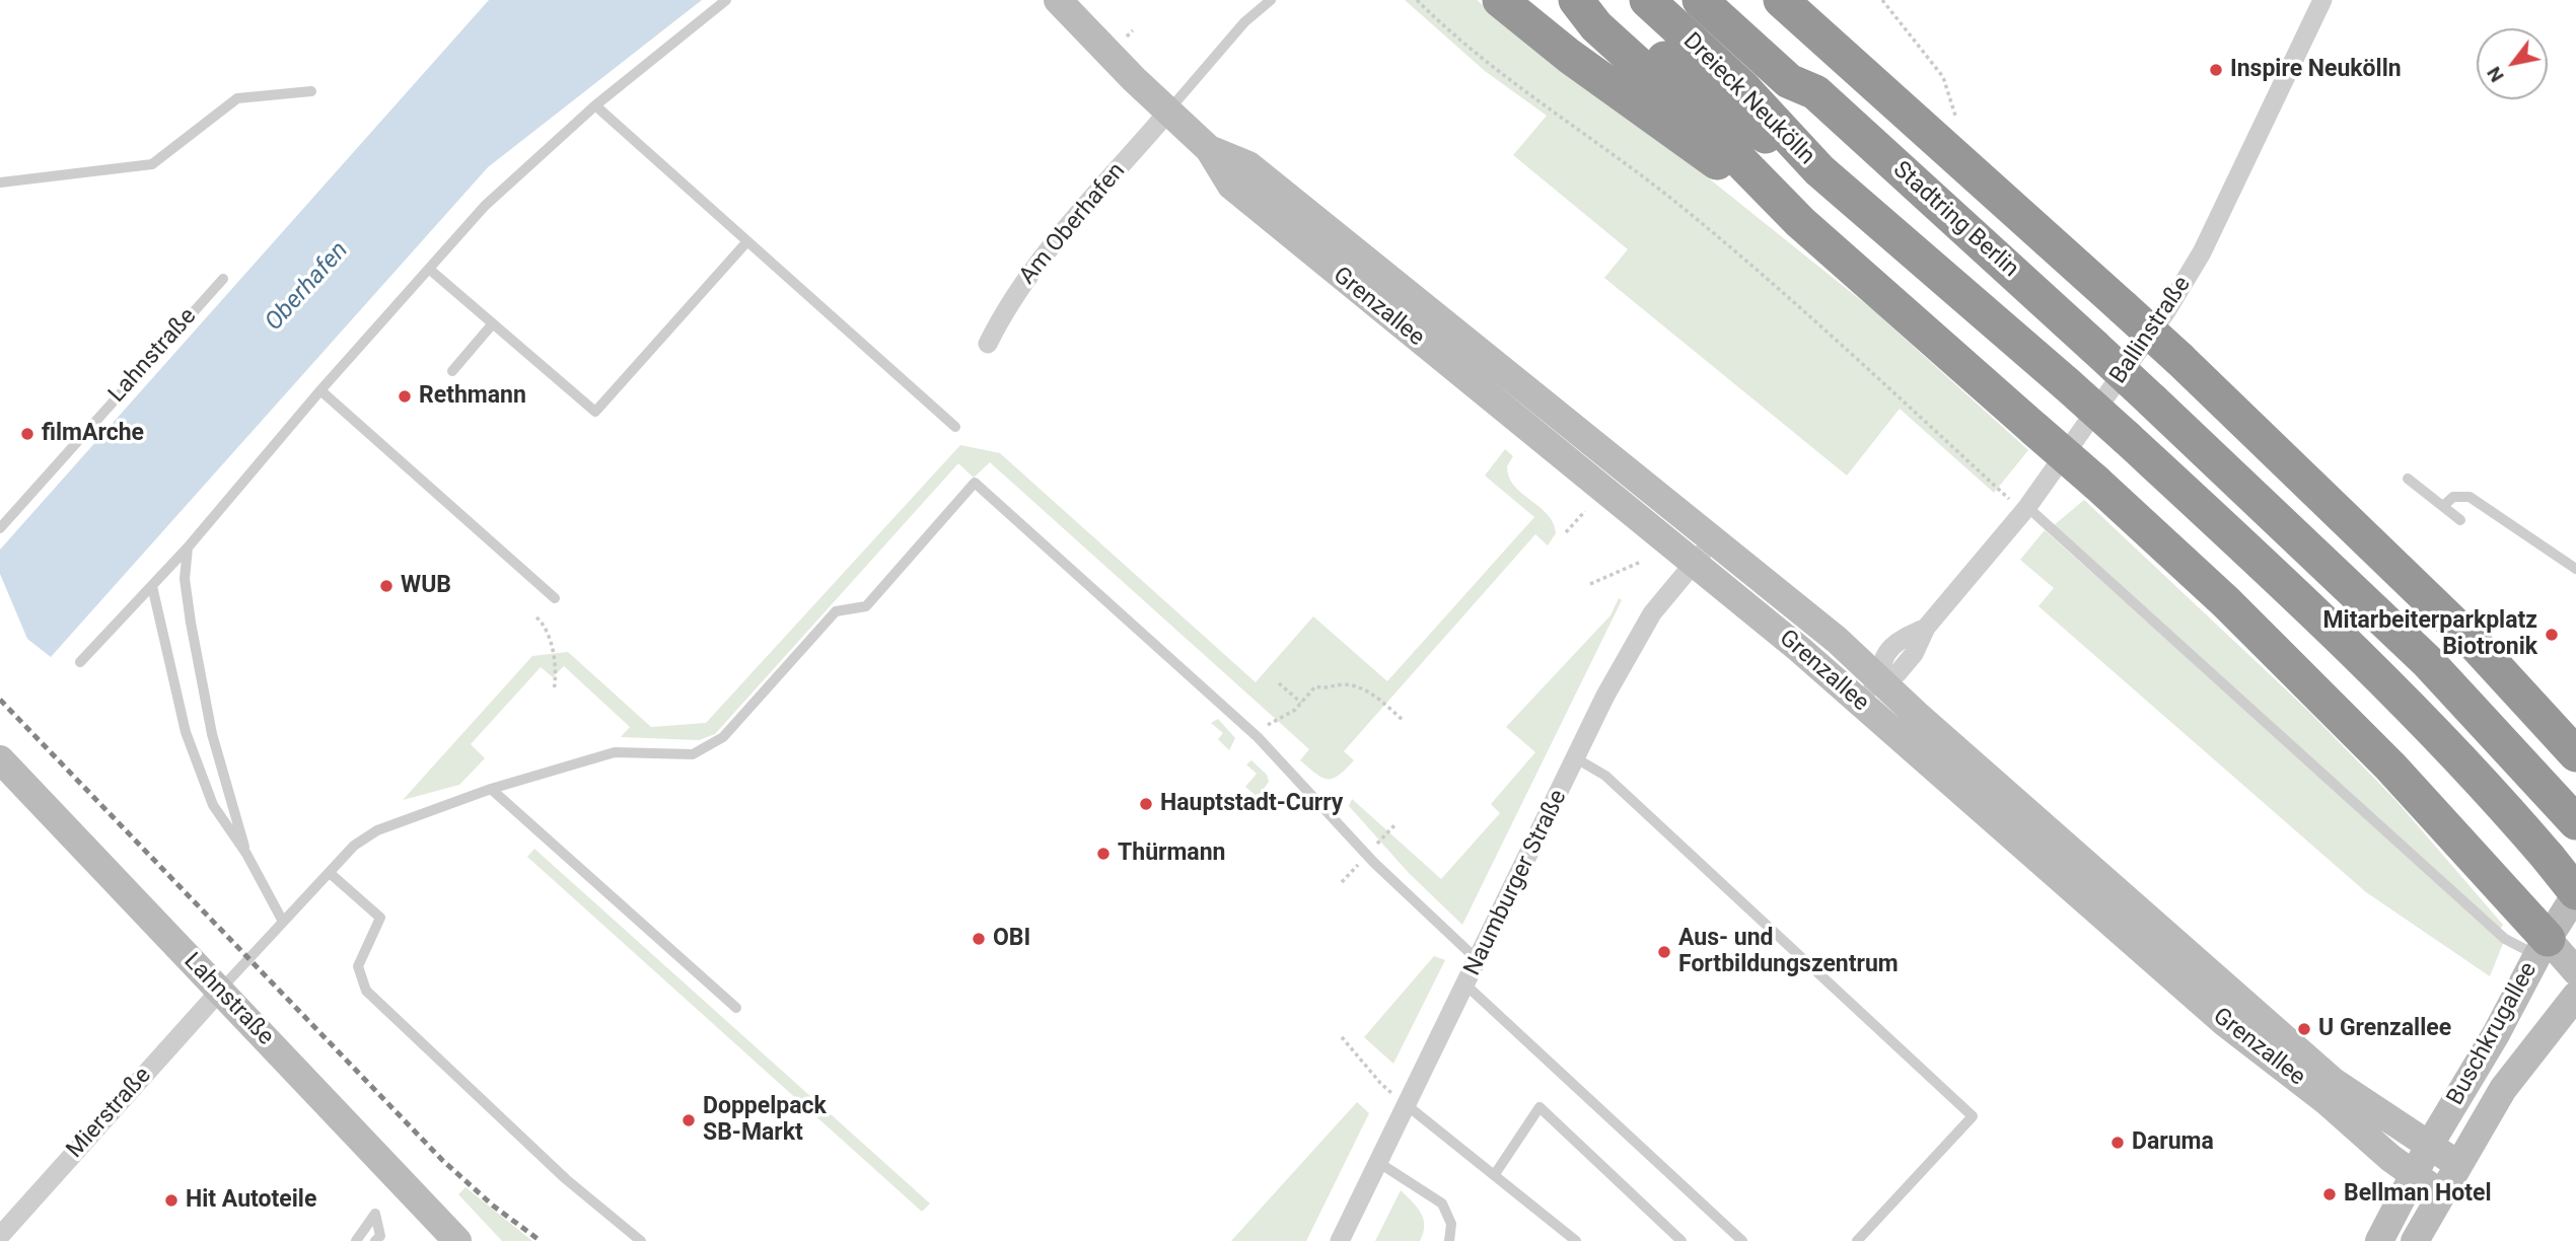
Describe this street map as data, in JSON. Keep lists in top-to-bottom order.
{
  "streets": {
    "highway": ["Dreieck Neukölln", "Stadtring Berlin"],
    "main road": ["Grenzallee", "Lahnstraße", "Buschkrugallee"],
    "street": [
      "Am Oberhafen",
      "Ballinstraße",
      "Naumburger Straße",
      "Mierstraße"
    ]
  },
  "crossings": [
    ["Dreieck Neukölln", "Stadtring Berlin"],
    ["Am Oberhafen", "Grenzallee"],
    ["Grenzallee", "Ballinstraße"],
    ["Grenzallee", "Naumburger Straße"],
    ["Grenzallee", "Buschkrugallee"],
    ["Lahnstraße", "Mierstraße"]
  ],
  "water": ["Oberhafen"],
  "places": [
    "Inspire Neukölln",
    "Rethmann",
    "filmArche",
    "WUB",
    "Mitarbeiterparkplatz Biotronik",
    "Hauptstadt-Curry",
    "Thürmann",
    "OBI",
    "Aus- und Fortbildungszentrum",
    "U Grenzallee",
    "Doppelpack SB-Markt",
    "Daruma",
    "Bellman Hotel",
    "Hit Autoteile"
  ],
  "north": "bottom left"
}
